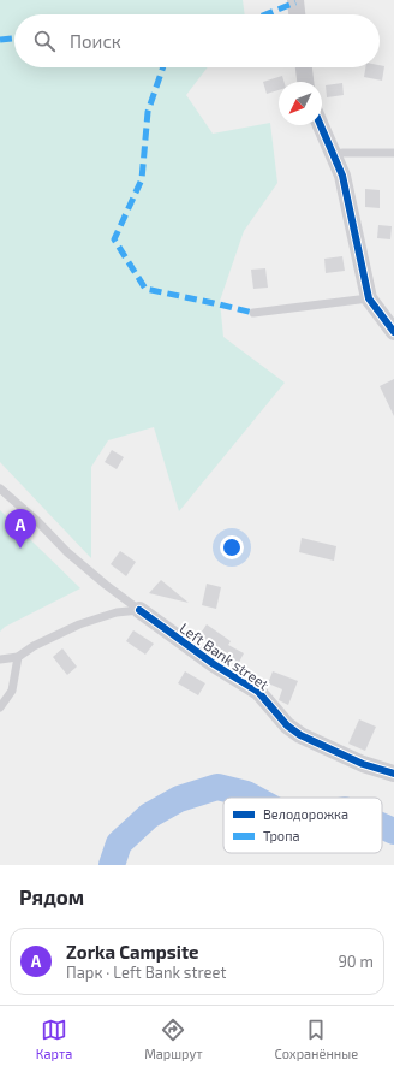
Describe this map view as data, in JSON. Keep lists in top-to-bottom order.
{
  "streets": {
    "street": ["Left Bank street"]
  },
  "legend": ["Велодорожка", "Тропа"],
  "north": "bottom left",
  "page": {
    "search": "Поиск",
    "pins": "A",
    "heading": "Рядом",
    "list": [
      {
        "mark": "A",
        "name": "Zorka Campsite",
        "note": "Парк · Left Bank street",
        "value": "90 m"
      }
    ],
    "nav": ["Карта", "Маршрут", "Сохранённые"]
  }
}
